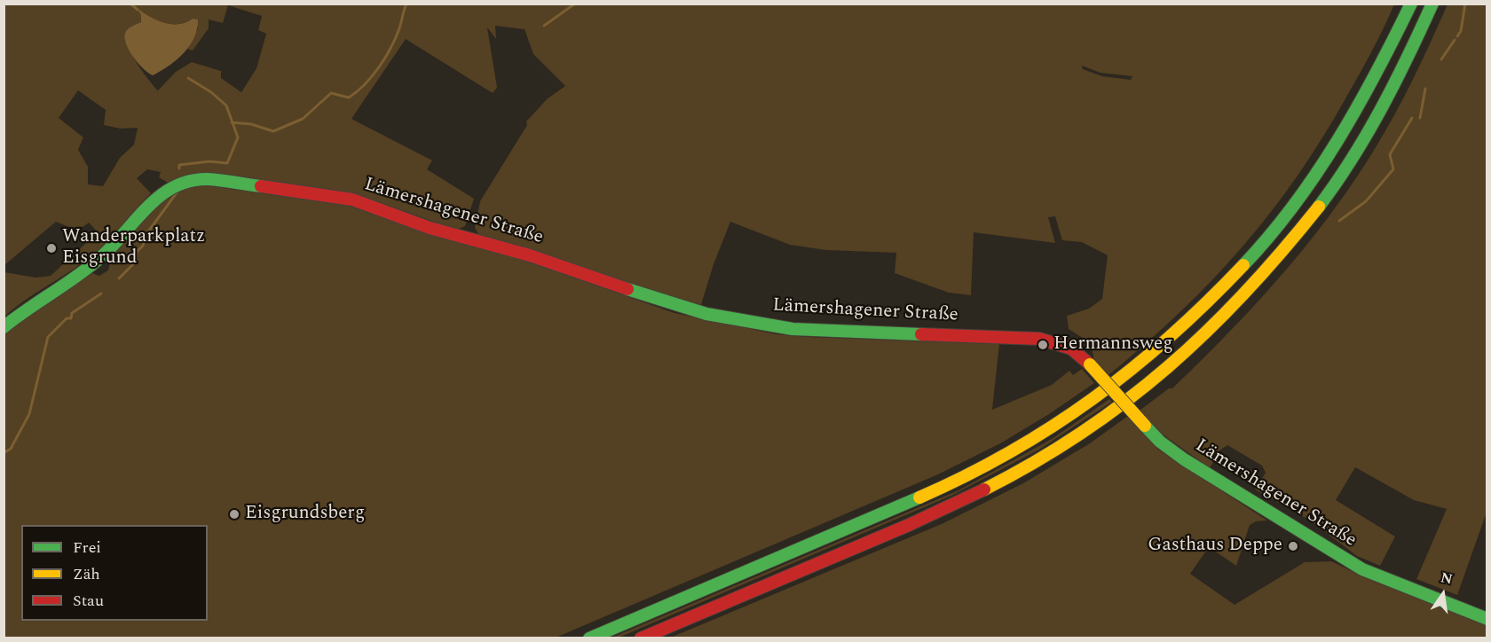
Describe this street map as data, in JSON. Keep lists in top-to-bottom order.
{
  "streets": {
    "main road": ["Lämershagener Straße"]
  },
  "places": [
    "Wanderparkplatz Eisgrund",
    "Hermannsweg",
    "Eisgrundsberg",
    "Gasthaus Deppe"
  ],
  "legend": ["Frei", "Zäh", "Stau"],
  "north": "top"
}
